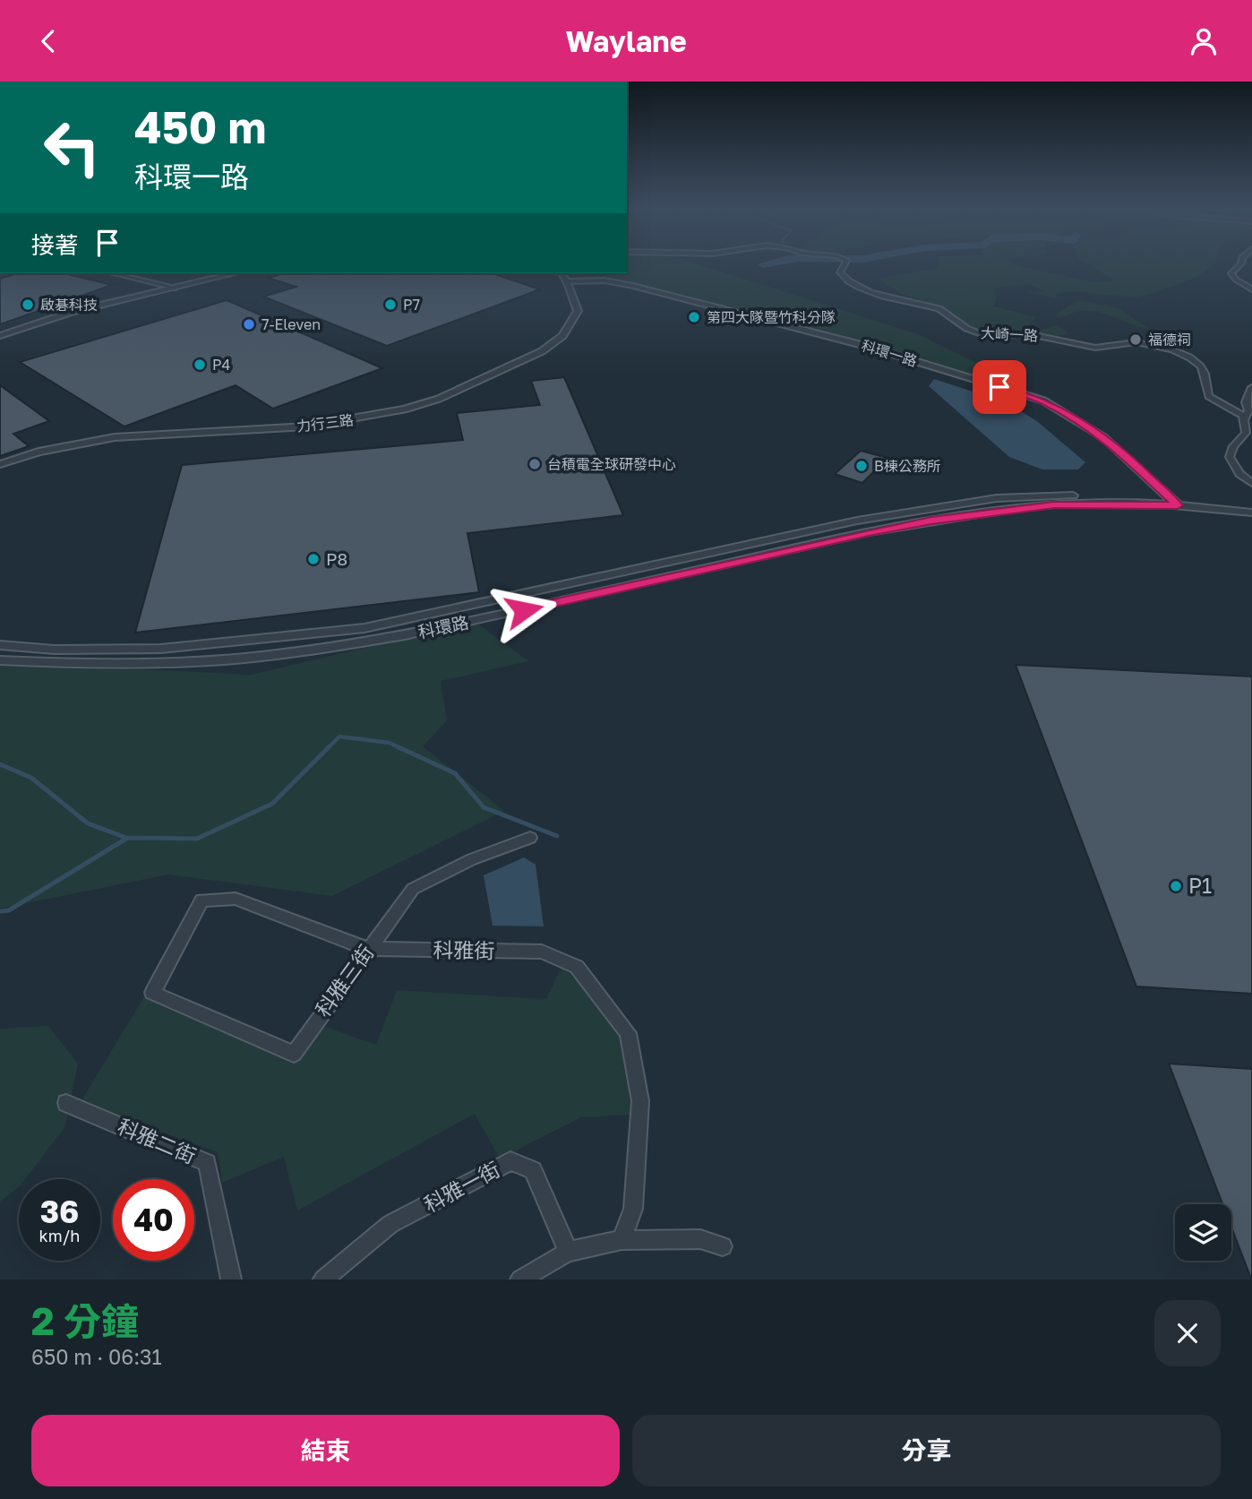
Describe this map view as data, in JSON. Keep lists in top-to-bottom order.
{
  "streets": {
    "street": [
      "大崎一路",
      "科環一路",
      "力行三路",
      "科環路",
      "科雅街",
      "科雅三街",
      "科雅二街",
      "科雅一街"
    ]
  },
  "crossings": [
    ["科環一路", "力行三路"],
    ["科環一路", "科環路"],
    ["科雅街", "科雅三街"]
  ],
  "places": [
    "啟碁科技",
    "P7",
    "第四大隊暨竹科分隊",
    "7-Eleven",
    "福德祠",
    "P4",
    "台積電全球研發中心",
    "B棟公務所",
    "P8",
    "P1"
  ],
  "page": {
    "header": "Waylane",
    "turn": ["450 m", "科環一路"],
    "then": "接著",
    "speed": "36 km/h",
    "limit": "40",
    "heading": ["2 分鐘", "650 m · 06:31"],
    "buttons": ["結束", "分享"]
  }
}
